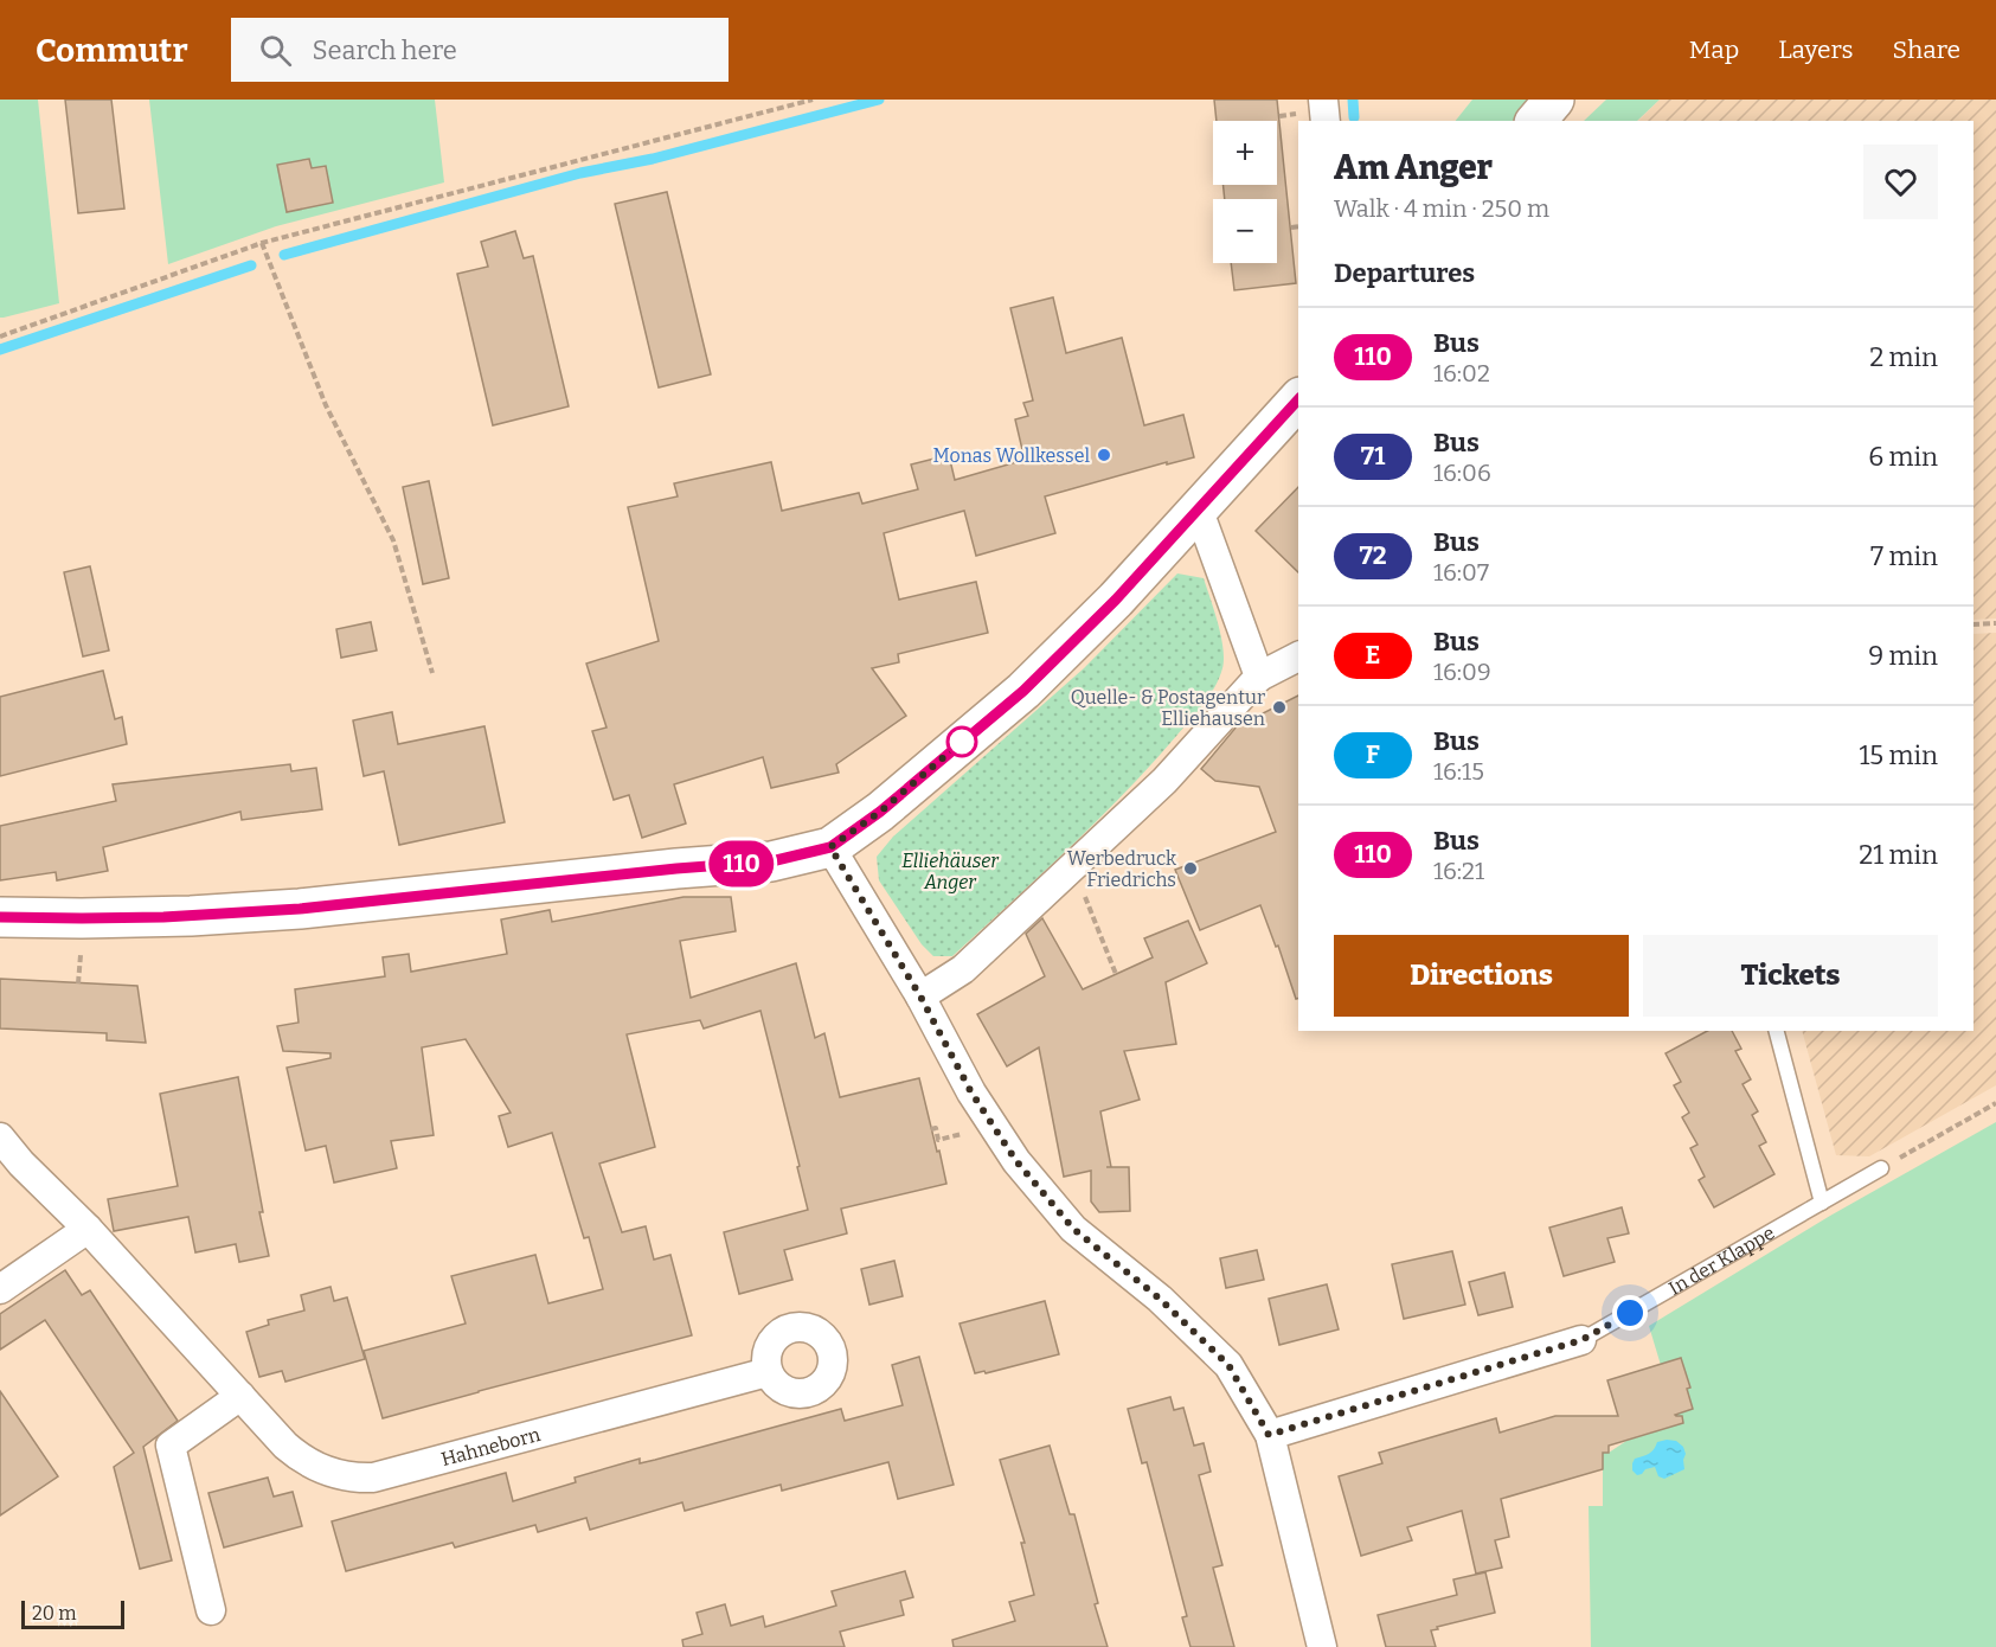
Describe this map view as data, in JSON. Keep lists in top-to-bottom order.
{
  "streets": {
    "street": ["In der Klappe", "Hahneborn"]
  },
  "parks": ["Elliehäuser Anger"],
  "places": ["Monas Wollkessel", "Quelle- & Postagentur Elliehausen", "Werbedruck Friedrichs"],
  "lines": ["bus line 110"],
  "scale_bar": "20 m",
  "page": {
    "header": "Commutr",
    "search": "Search here",
    "nav": ["Map", "Layers", "Share"],
    "on_map": "110",
    "map_buttons": ["+", "−"],
    "heading": [
      ["Am Anger", "Walk · 4 min · 250 m"],
      "Departures"
    ],
    "list": [
      {
        "mark": "110",
        "name": "Bus",
        "note": "16:02",
        "value": "2 min"
      },
      {
        "mark": "71",
        "name": "Bus",
        "note": "16:06",
        "value": "6 min"
      },
      {
        "mark": "72",
        "name": "Bus",
        "note": "16:07",
        "value": "7 min"
      },
      {
        "mark": "E",
        "name": "Bus",
        "note": "16:09",
        "value": "9 min"
      },
      {
        "mark": "F",
        "name": "Bus",
        "note": "16:15",
        "value": "15 min"
      },
      {
        "mark": "110",
        "name": "Bus",
        "note": "16:21",
        "value": "21 min"
      }
    ],
    "buttons": ["Directions", "Tickets"],
    "scale": "20 m"
  }
}
